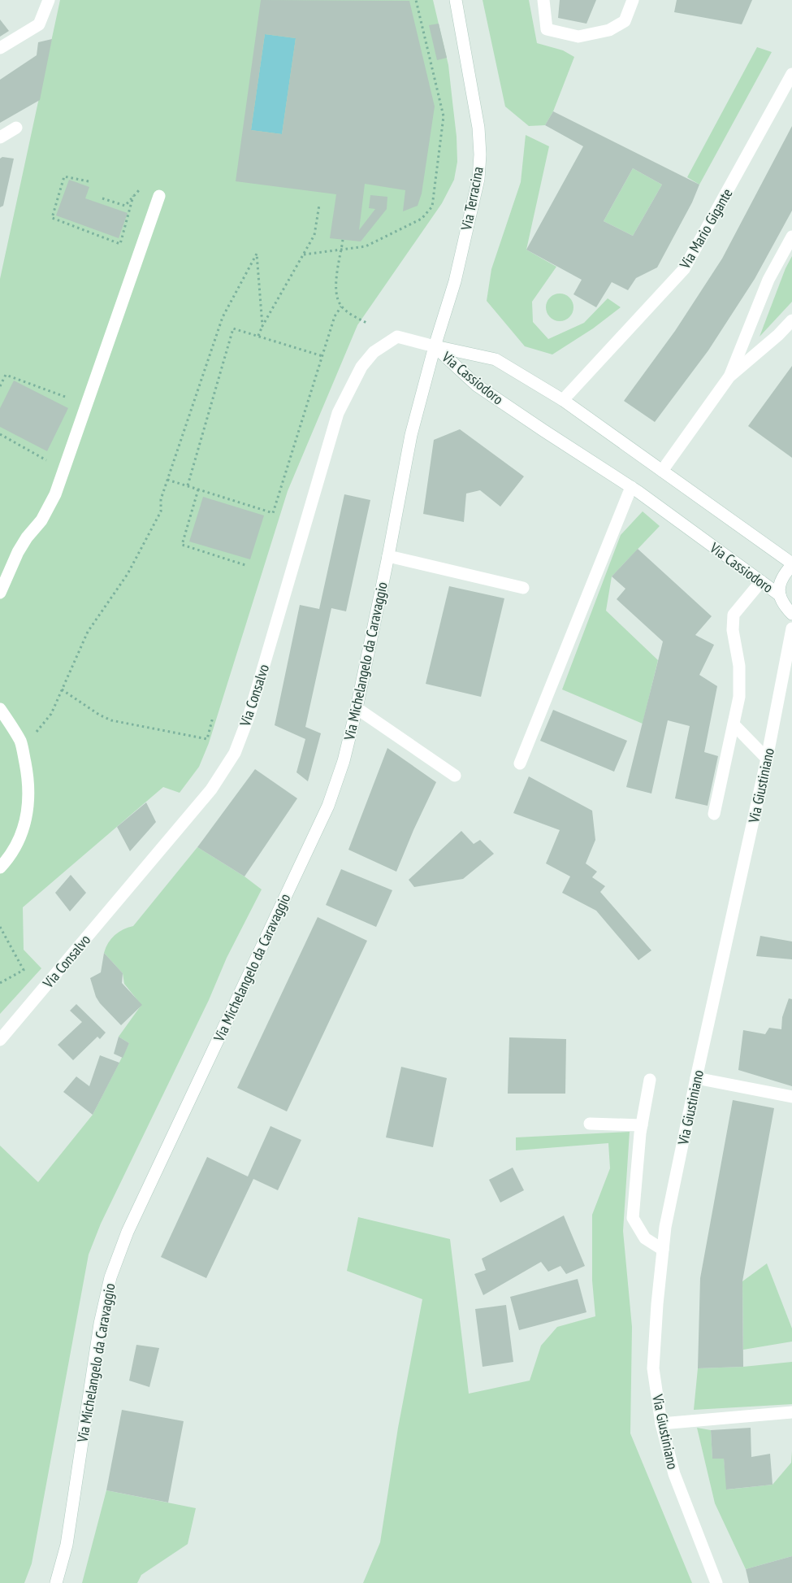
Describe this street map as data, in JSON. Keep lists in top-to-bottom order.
{
  "streets": {
    "street": [
      "Via Terracina",
      "Via Mario Gigante",
      "Via Cassiodoro",
      "Via Michelangelo da Caravaggio",
      "Via Consalvo",
      "Via Giustiniano"
    ]
  },
  "crossings": [
    ["Via Terracina", "Via Cassiodoro"],
    ["Via Terracina", "Via Michelangelo da Caravaggio"],
    ["Via Terracina", "Via Consalvo"],
    ["Via Mario Gigante", "Via Cassiodoro"],
    ["Via Cassiodoro", "Via Michelangelo da Caravaggio"],
    ["Via Cassiodoro", "Via Consalvo"],
    ["Via Michelangelo da Caravaggio", "Via Consalvo"]
  ]
}
